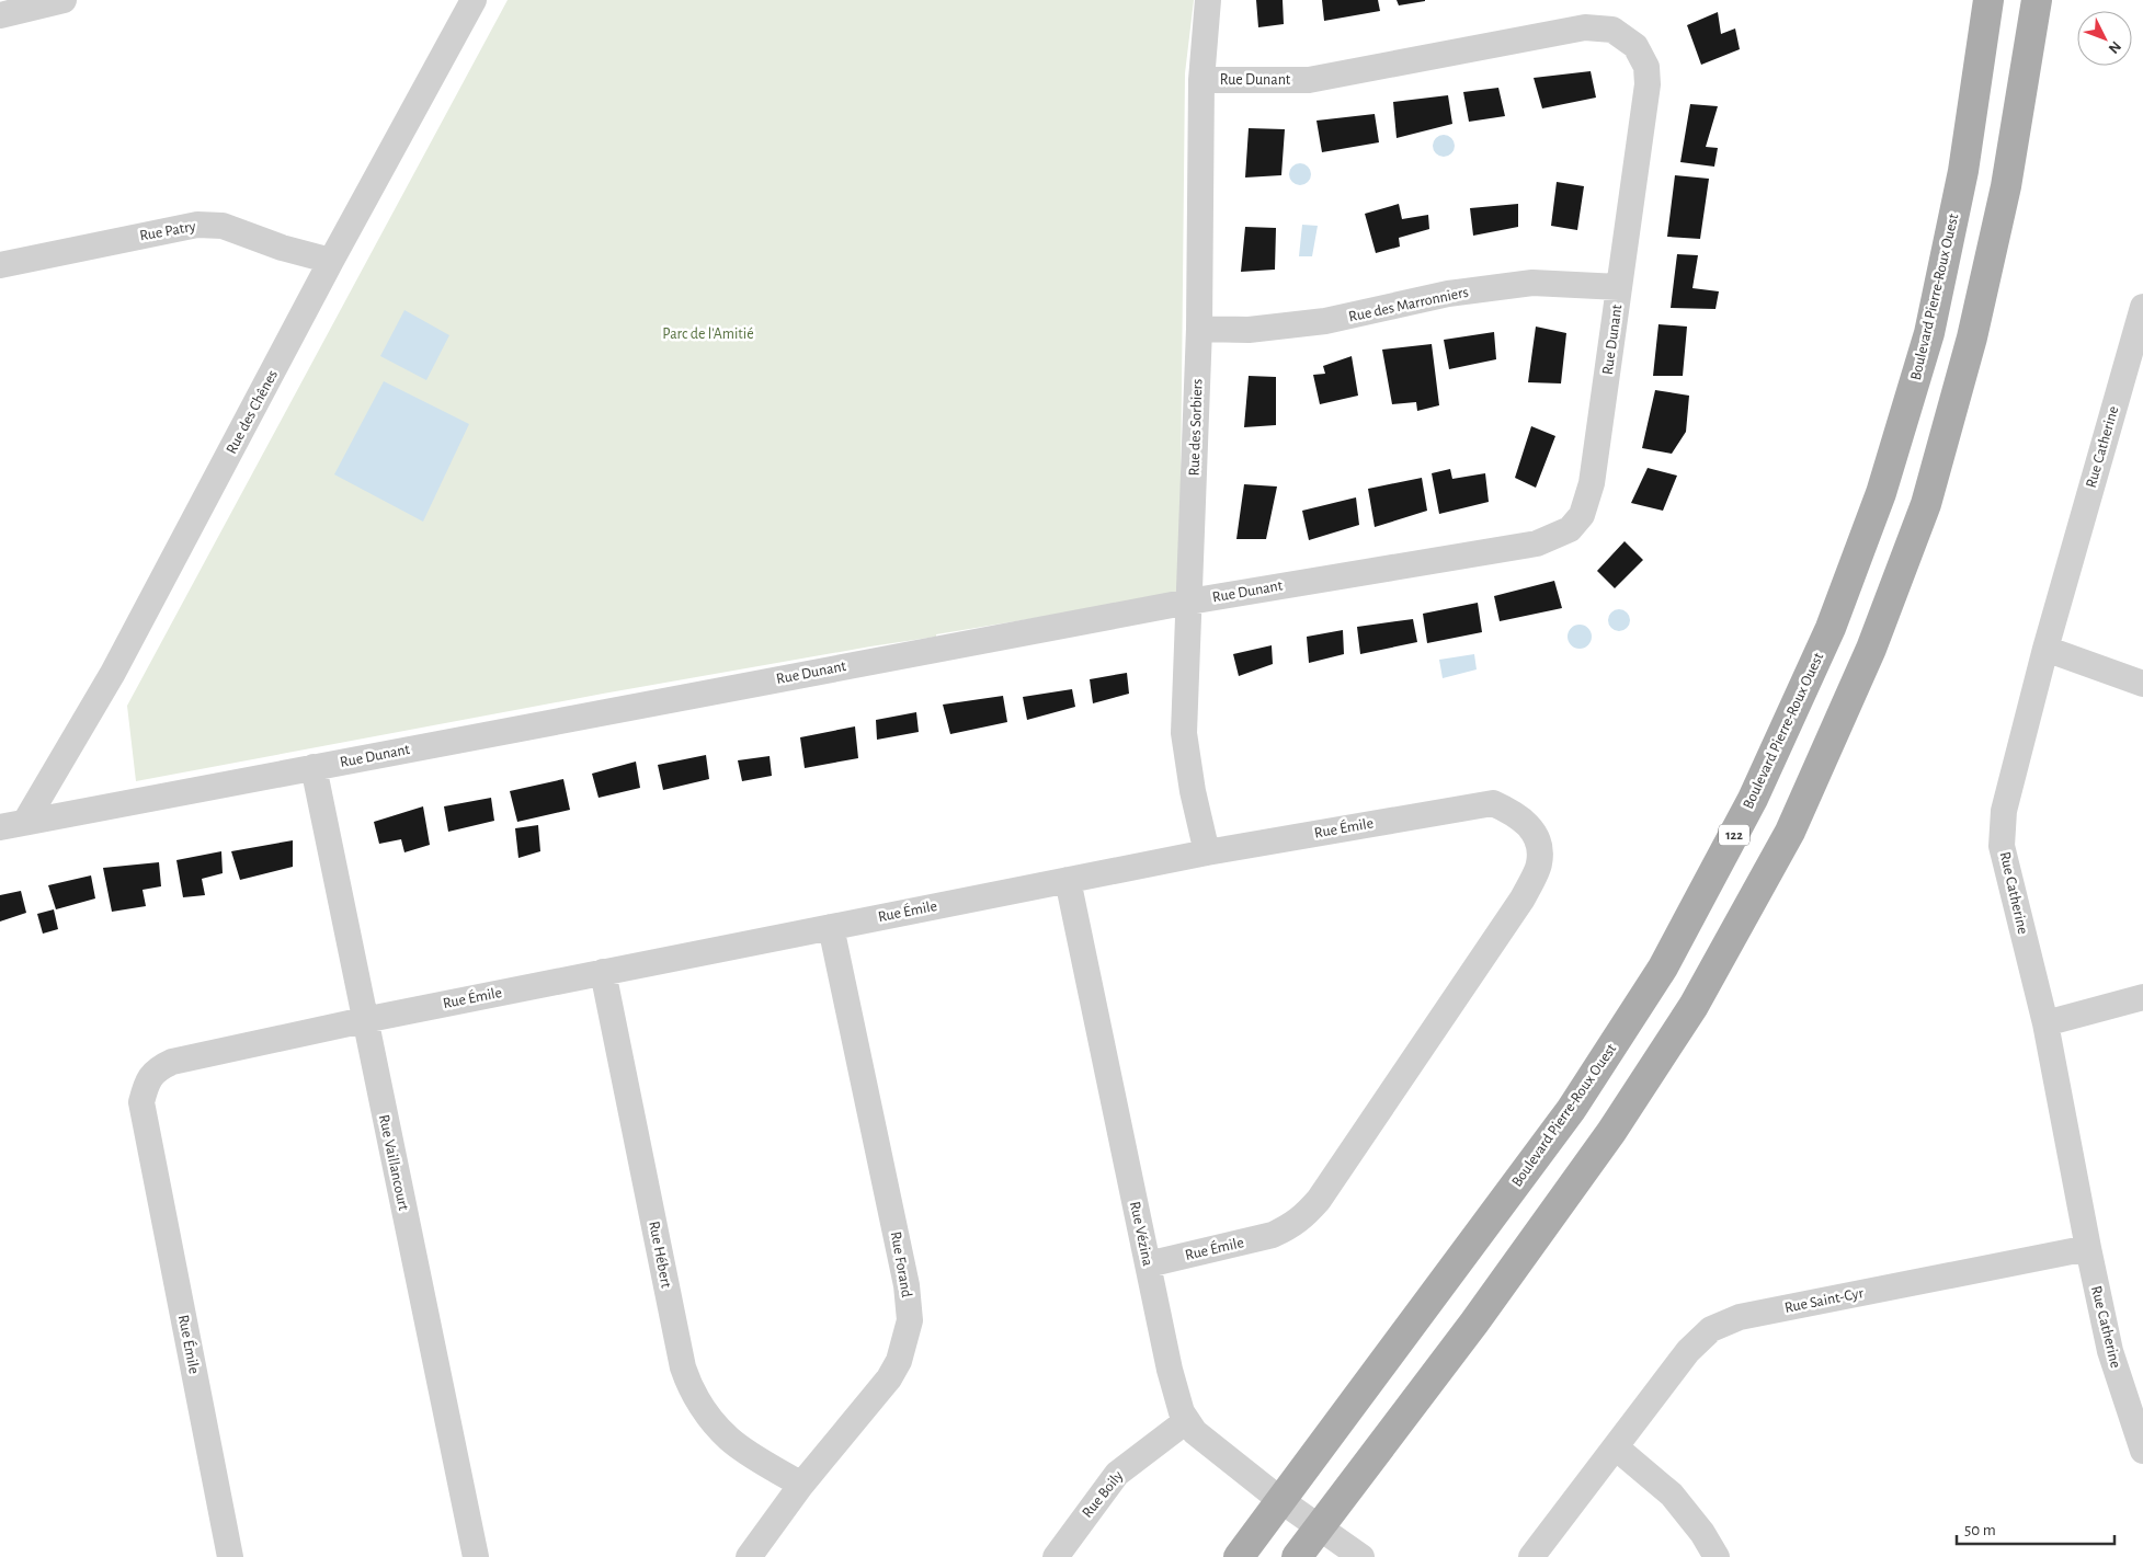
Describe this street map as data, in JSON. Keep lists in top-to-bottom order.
{
  "streets": {
    "main road": ["Boulevard Pierre-Roux Ouest", "122"],
    "street": [
      "Rue Dunant",
      "Rue Patry",
      "Rue des Marronniers",
      "Rue des Chênes",
      "Rue des Sorbiers",
      "Rue Catherine",
      "Rue Émile",
      "Rue Vaillancourt",
      "Rue Vézina",
      "Rue Hébert",
      "Rue Forand",
      "Rue Saint-Cyr",
      "Rue Boily"
    ]
  },
  "crossings": [
    ["Rue Dunant", "Rue des Marronniers"],
    ["Rue Dunant", "Rue des Chênes"],
    ["Rue Dunant", "Rue des Sorbiers"],
    ["Rue Dunant", "Rue Vaillancourt"],
    ["Rue Patry", "Rue des Chênes"],
    ["Boulevard Pierre-Roux Ouest", "Rue Vézina"],
    ["Rue des Marronniers", "Rue des Sorbiers"],
    ["Rue des Sorbiers", "Rue Émile"],
    ["Rue Catherine", "Rue Saint-Cyr"],
    ["Rue Émile", "Rue Vaillancourt"],
    ["Rue Émile", "Rue Vézina"],
    ["Rue Émile", "Rue Hébert"],
    ["Rue Émile", "Rue Forand"],
    ["Rue Vézina", "Rue Boily"],
    ["Rue Hébert", "Rue Forand"]
  ],
  "parks": ["Parc de l'Amitié"],
  "scale_bar": "50 m",
  "north": "bottom right"
}
